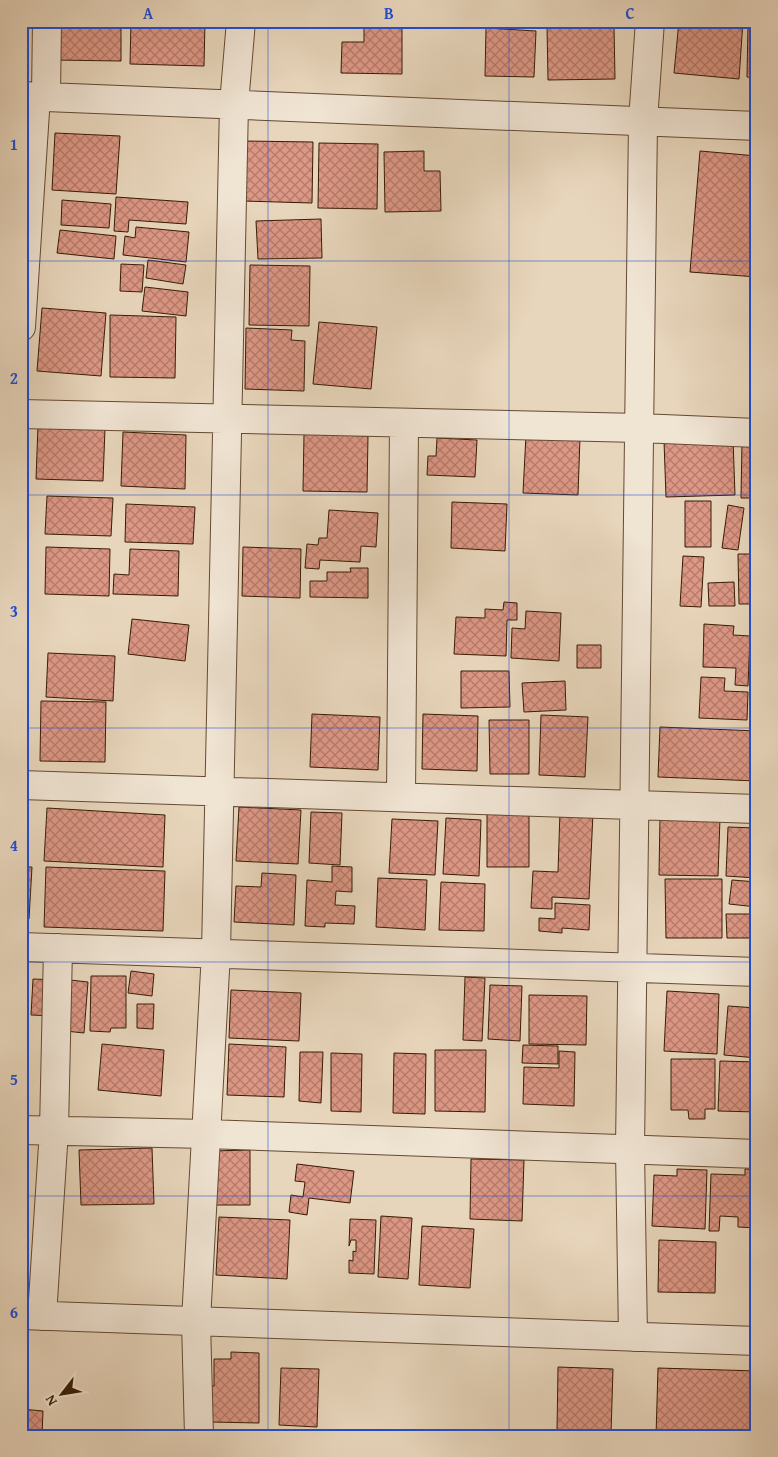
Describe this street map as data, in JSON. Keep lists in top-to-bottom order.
{
  "north": "bottom left",
  "grid": {
    "columns": ["A", "B", "C"],
    "rows": [
      "1",
      "2",
      "3",
      "4",
      "5",
      "6"
    ]
  }
}
